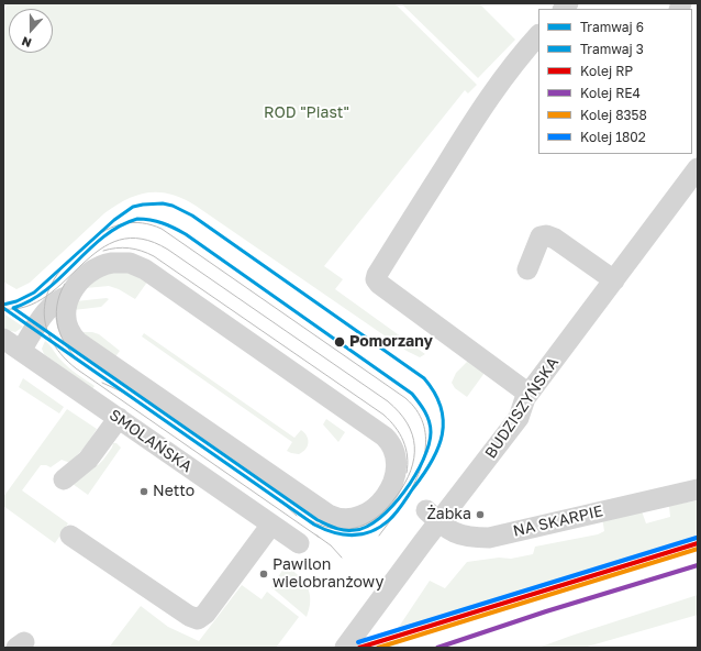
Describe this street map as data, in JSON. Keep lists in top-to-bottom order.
{
  "streets": {
    "street": ["BUDZISZYŃSKA", "SMOLAŃSKA", "NA SKARPIE"]
  },
  "crossings": [
    ["BUDZISZYŃSKA", "NA SKARPIE"]
  ],
  "parks": ["ROD \"Piast\""],
  "places": [
    "Pomorzany",
    "Netto",
    "Żabka",
    "Pawilon wielobranżowy"
  ],
  "lines": [
    "tram line 6",
    "tram line 3",
    "rail line 1802",
    "rail line RP",
    "rail line 8358",
    "rail line RE4"
  ],
  "legend": [
    "Tramwaj 6",
    "Tramwaj 3",
    "Kolej RP",
    "Kolej RE4",
    "Kolej 8358",
    "Kolej 1802"
  ],
  "north": "bottom"
}
